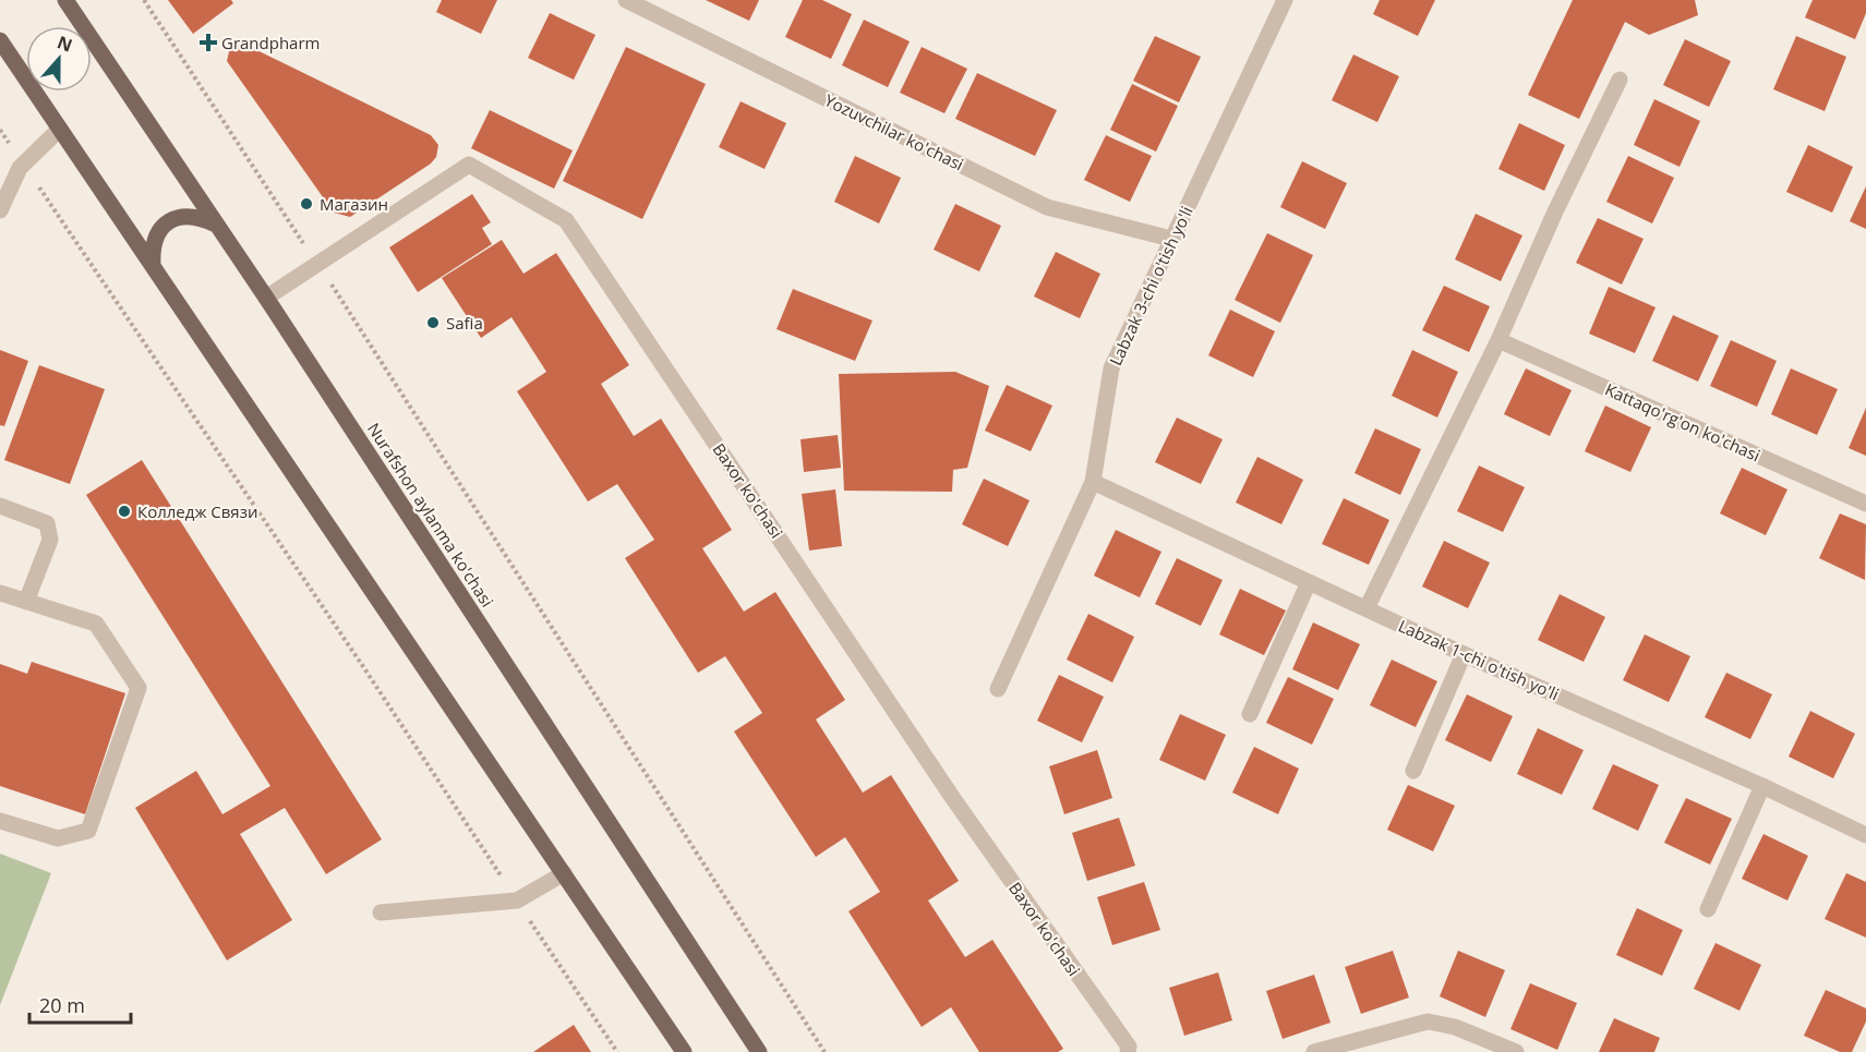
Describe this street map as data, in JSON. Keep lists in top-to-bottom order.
{
  "streets": {
    "main road": ["Nurafshon aylanma ko'chasi"],
    "street": [
      "Yozuvchilar ko'chasi",
      "Labzak 3-chi o'tish yo'li",
      "Kattaqo'rg'on ko'chasi",
      "Baxor ko'chasi",
      "Labzak 1-chi o'tish yo'li"
    ]
  },
  "crossings": [
    ["Yozuvchilar ko'chasi", "Labzak 3-chi o'tish yo'li"],
    ["Labzak 3-chi o'tish yo'li", "Labzak 1-chi o'tish yo'li"],
    ["Baxor ko'chasi", "Nurafshon aylanma ko'chasi"]
  ],
  "places": {
    "health": ["Grandpharm"],
    "other": ["Магазин", "Safia", "Колледж Связи"]
  },
  "scale_bar": "20 m",
  "north": "top"
}
